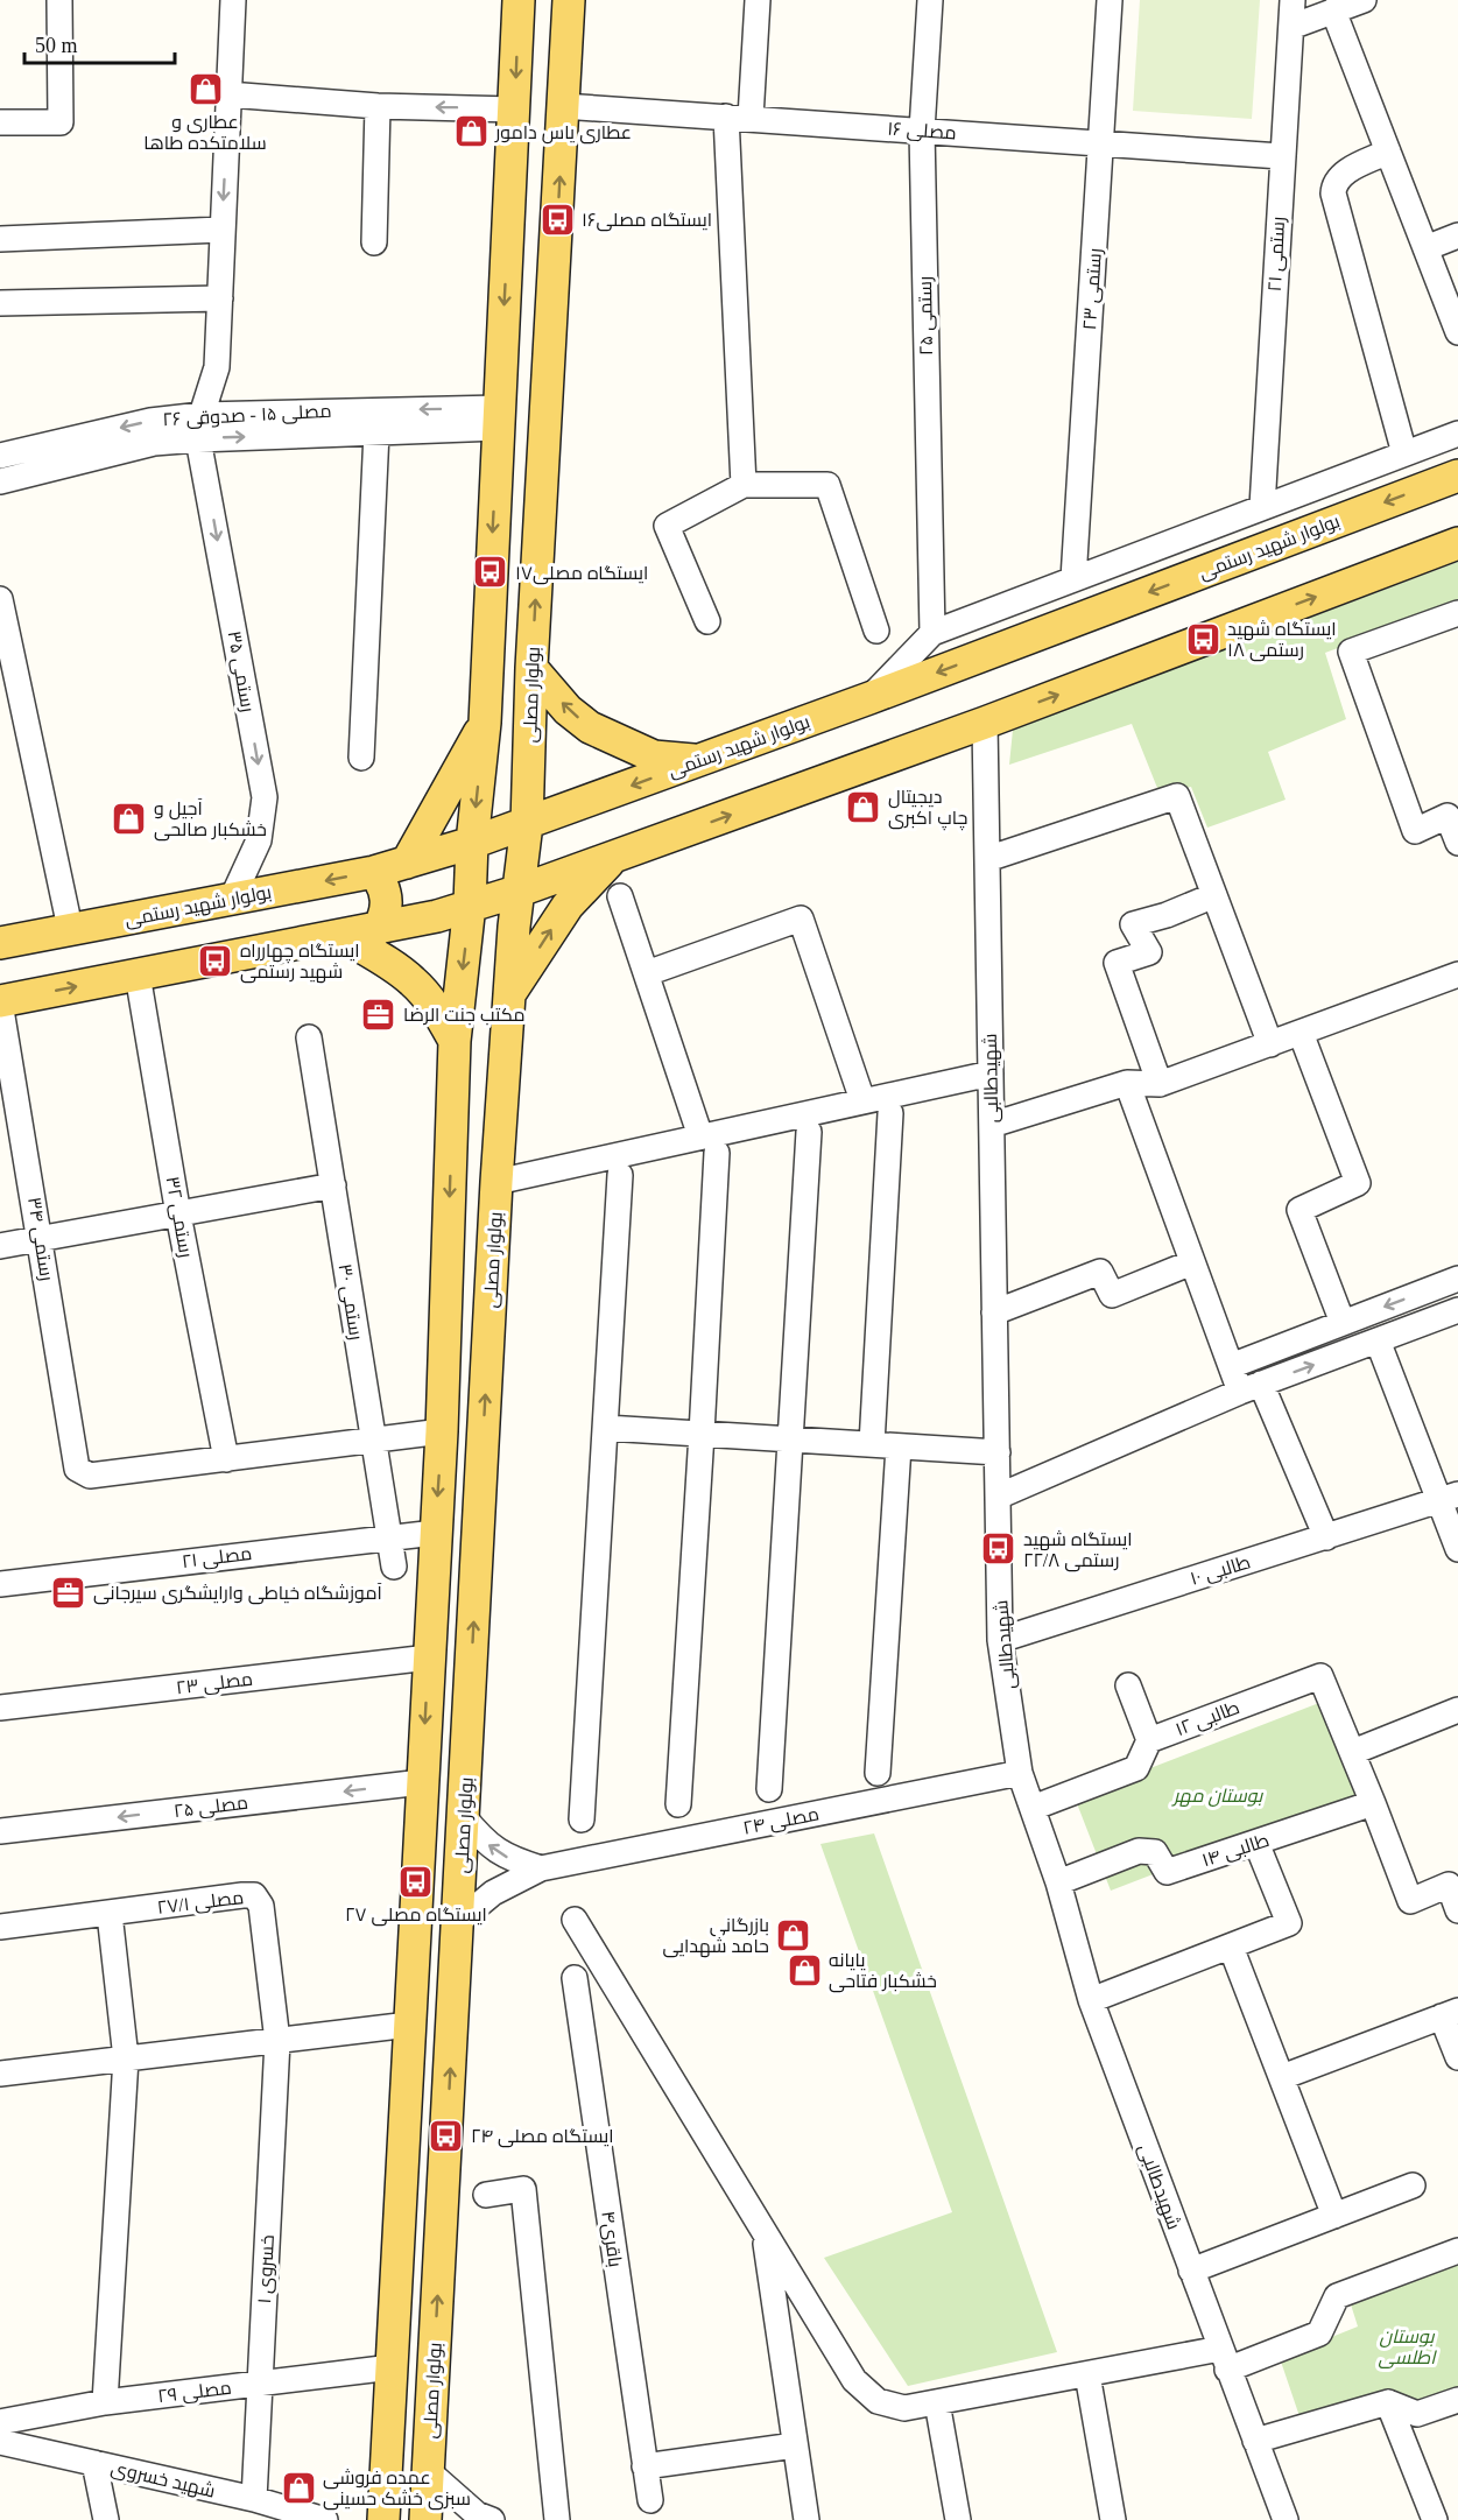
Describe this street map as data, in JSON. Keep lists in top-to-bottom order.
{
  "streets": {
    "main road": ["بولوار شهید رستمی", "بولوار مصلی"],
    "street": [
      "مصلی ۱۶",
      "رستمی ۲۱",
      "رستمی ۲۳",
      "رستمی ۲۵",
      "مصلی ۱۵ - صدوقی ۲۶",
      "رستمی ۳۵",
      "شهیدطالبی",
      "رستمی ۳۲",
      "رستمی ۳۴",
      "رستمی ۳۰",
      "مصلی ۲۱",
      "طالبی ۱۰",
      "مصلی ۲۳",
      "طالبی ۱۲",
      "مصلی ۲۵",
      "مصلی ۲۴",
      "طالبی ۱۴",
      "مصلی ۲۷/۱",
      "باقری۴",
      "خسروی ۱",
      "مصلی ۲۹",
      "شهید خسروی"
    ]
  },
  "crossings": [
    ["مصلی ۱۶", "رستمی ۲۱"],
    ["مصلی ۱۶", "رستمی ۲۳"],
    ["مصلی ۱۶", "رستمی ۲۵"],
    ["مصلی ۱۶", "بولوار مصلی"],
    ["مصلی ۱۵ - صدوقی ۲۶", "رستمی ۳۵"],
    ["بولوار شهید رستمی", "رستمی ۳۵"],
    ["بولوار شهید رستمی", "بولوار مصلی"],
    ["شهیدطالبی", "طالبی ۱۰"],
    ["شهیدطالبی", "مصلی ۲۴"],
    ["شهیدطالبی", "طالبی ۱۴"],
    ["رستمی ۳۲", "رستمی ۳۴"],
    ["رستمی ۳۰", "مصلی ۲۱"],
    ["مصلی ۲۷/۱", "خسروی ۱"],
    ["خسروی ۱", "مصلی ۲۹"],
    ["خسروی ۱", "شهید خسروی"]
  ],
  "one_way": ["مصلی ۲۵"],
  "parks": ["بوستان مهر", "بوستان اطلسی"],
  "places": {
    "shop": [
      "عطاری و سلامتکده طاها",
      "عطاری یاس دامور",
      "دیجیتال چاپ اکبری",
      "آجیل و خشکبار صالحی",
      "بازرگانی حامد شهدایی",
      "پایانه خشکبار فتاحی",
      "عمده فروشی سبزی خشک حسینی"
    ],
    "bus stop": [
      "ایستگاه مصلی۱۶",
      "ایستگاه مصلی۱۷",
      "ایستگاه شهید رستمی ۱۸",
      "ایستگاه چهارراه شهید رستمی",
      "ایستگاه شهید رستمی ۲۲/۸",
      "ایستگاه مصلی ۲۷",
      "ایستگاه مصلی ۲۴"
    ],
    "office": ["مكتب جنت الرضا", "آموزشگاه خیاطی وارایشگری سیرجانی"]
  },
  "scale_bar": "50 m"
}
